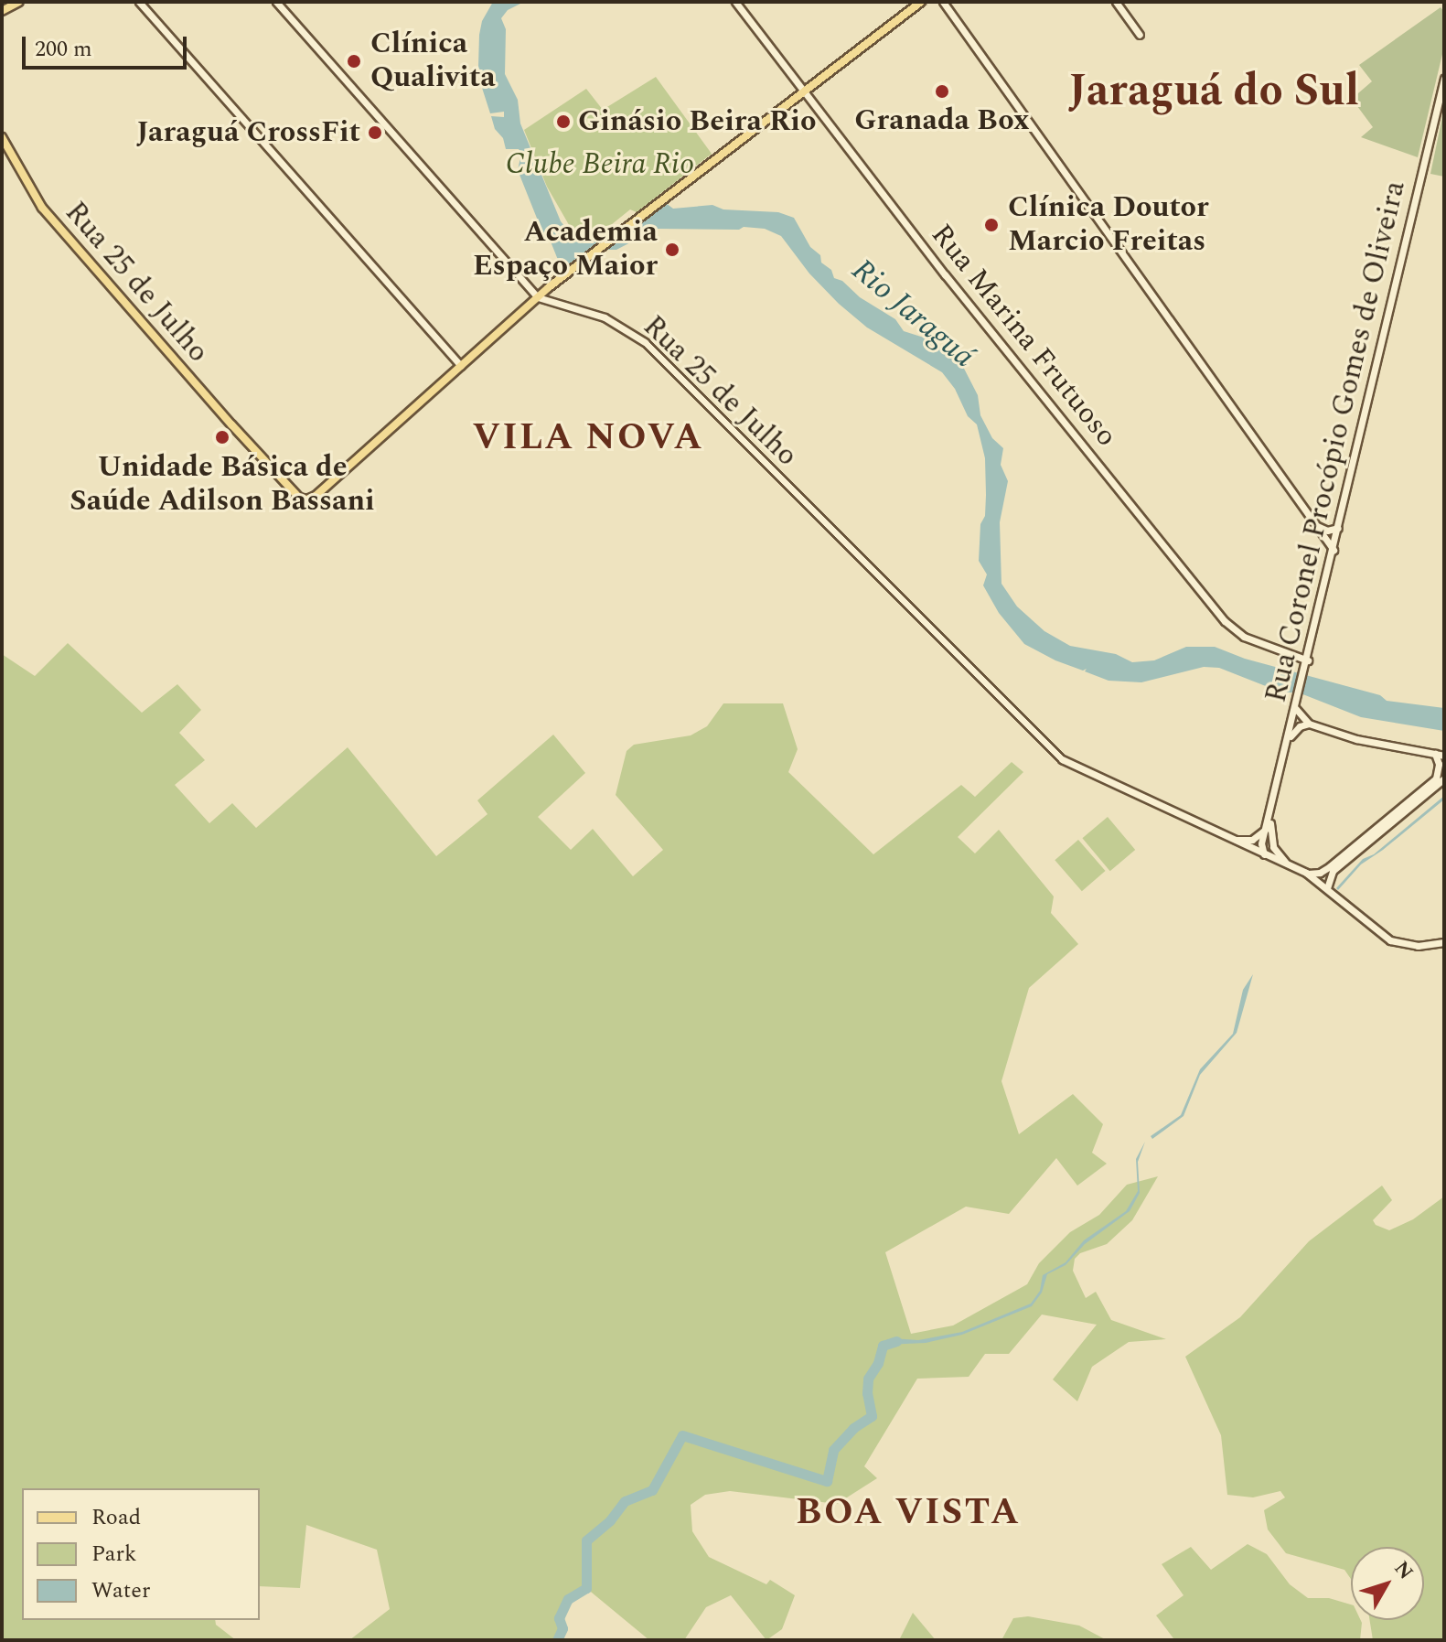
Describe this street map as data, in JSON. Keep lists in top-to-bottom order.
{
  "streets": {
    "main road": ["Rua 25 de Julho", "Rua Marina Frutuoso", "Rua Coronel Procópio Gomes de Oliveira"]
  },
  "crossings": [
    ["Rua 25 de Julho", "Rua Coronel Procópio Gomes de Oliveira"],
    ["Rua Marina Frutuoso", "Rua Coronel Procópio Gomes de Oliveira"]
  ],
  "districts": ["Jaraguá do Sul", "VILA NOVA", "BOA VISTA"],
  "water": ["Rio Jaraguá"],
  "parks": ["Clube Beira Rio"],
  "places": [
    "Clínica Qualivita",
    "Granada Box",
    "Ginásio Beira Rio",
    "Jaraguá CrossFit",
    "Clínica Doutor Marcio Freitas",
    "Academia Espaço Maior",
    "Unidade Básica de Saúde Adilson Bassani"
  ],
  "legend": ["Road", "Park", "Water"],
  "scale_bar": "200 m",
  "north": "top right"
}
